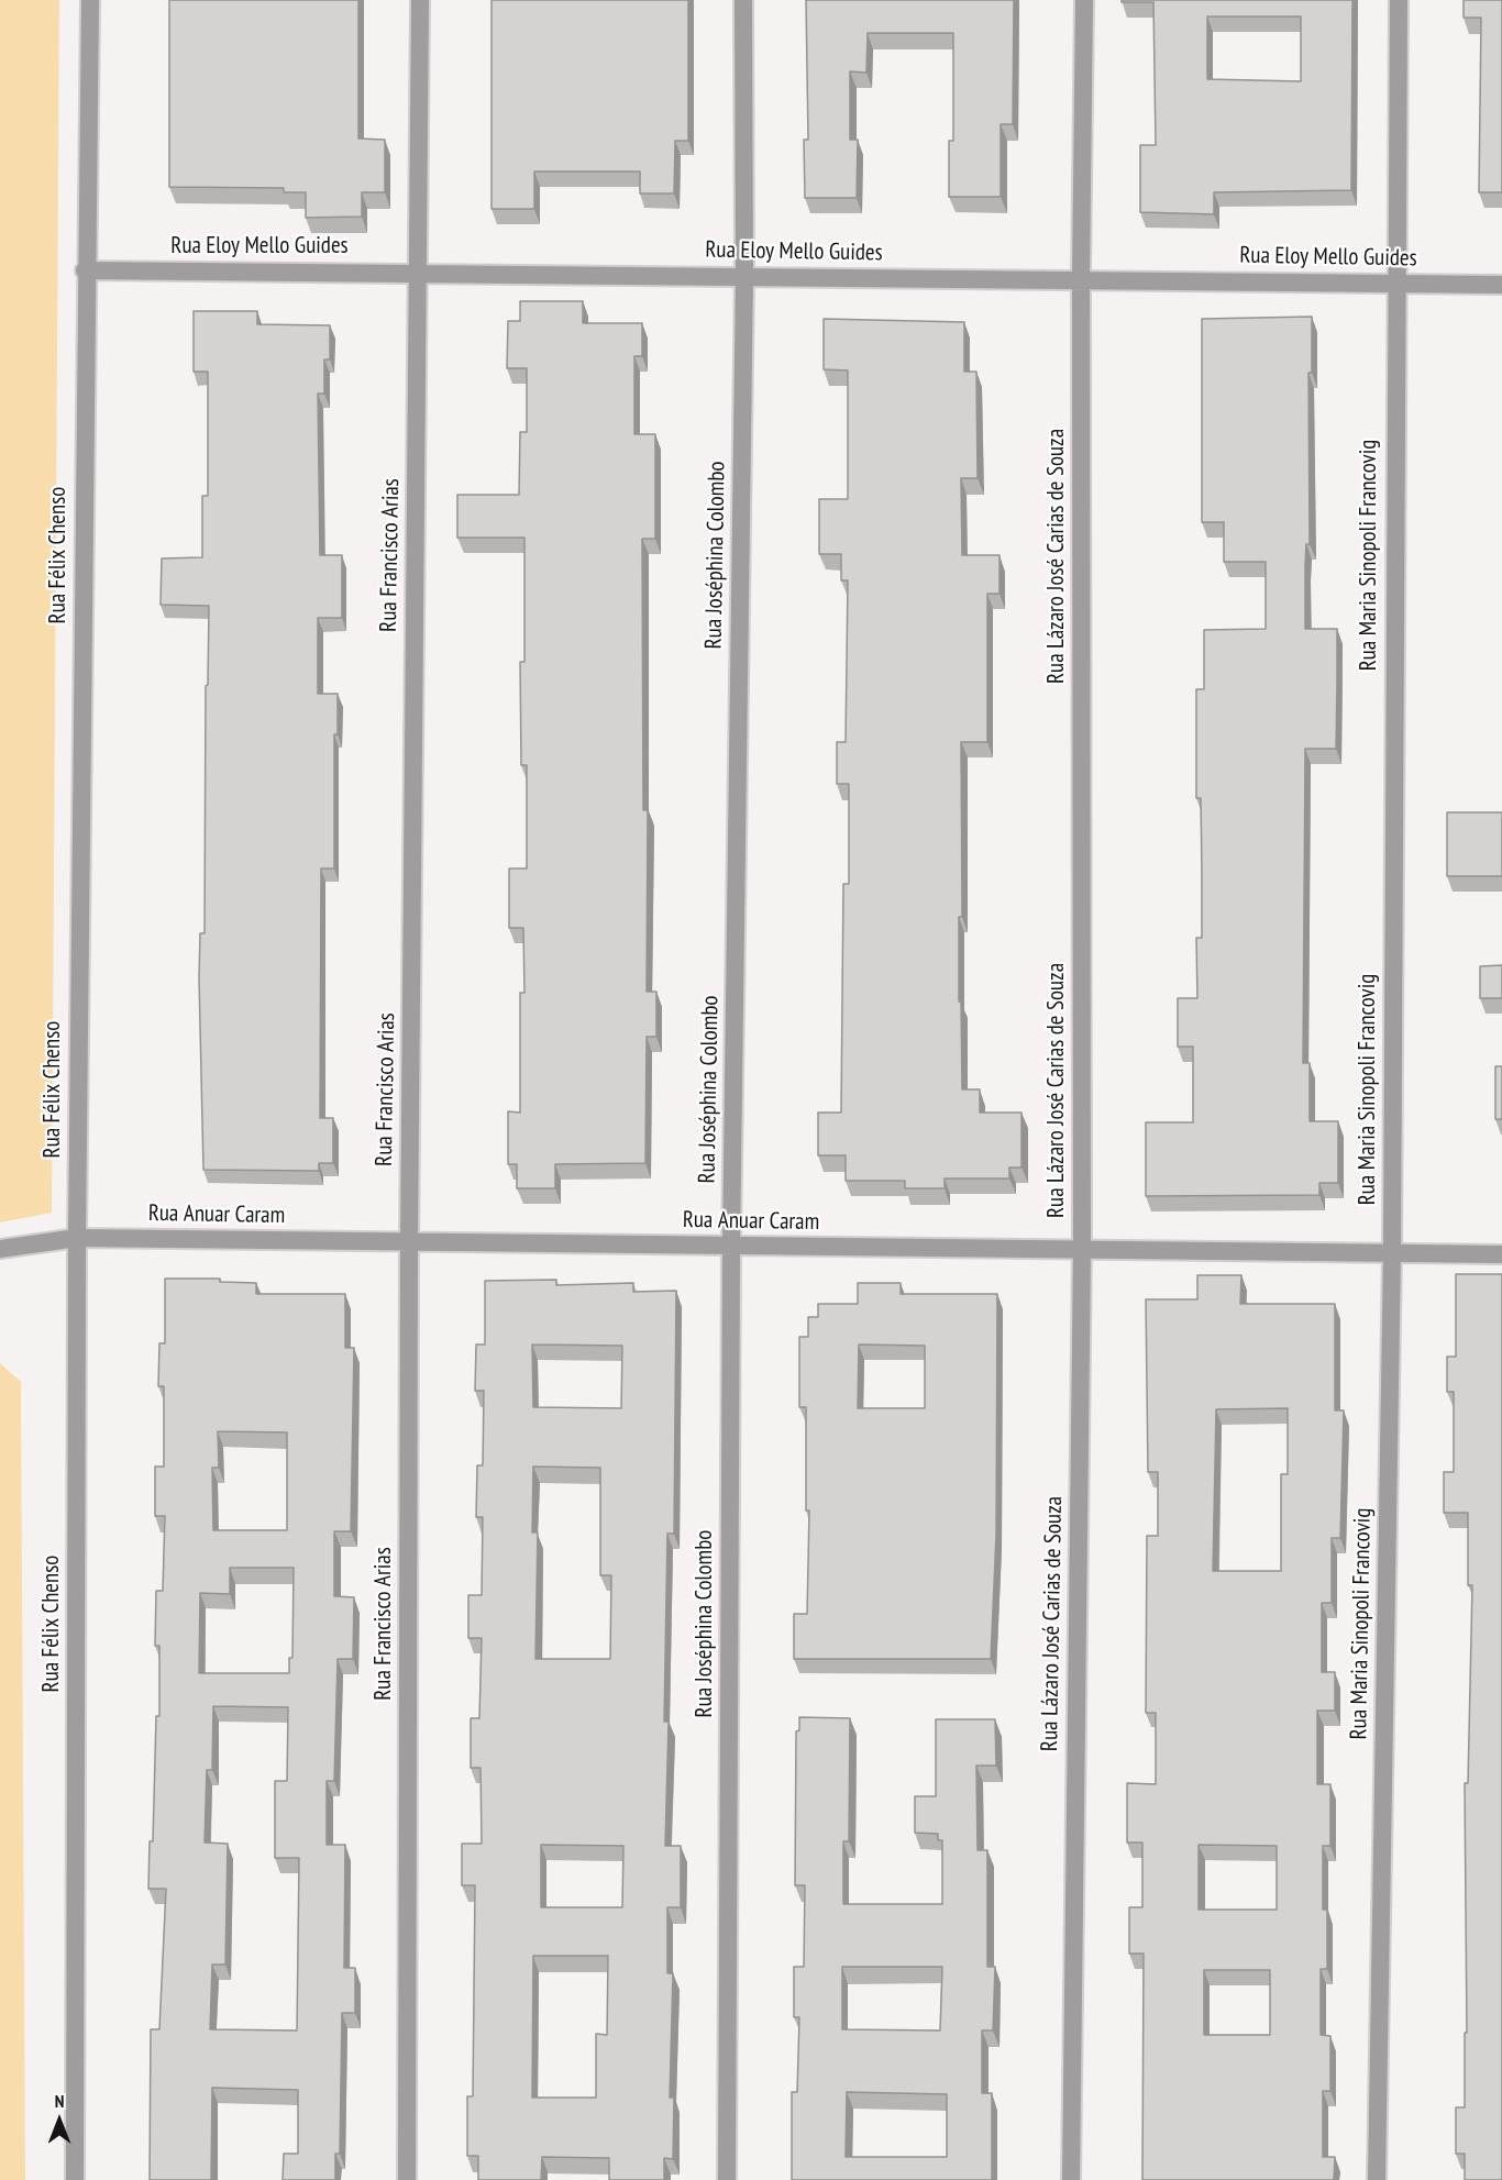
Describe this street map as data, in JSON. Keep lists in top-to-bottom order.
{
  "streets": {
    "street": [
      "Rua Eloy Mello Guides",
      "Rua Félix Chenso",
      "Rua Francisco Arias",
      "Rua Joséphina Colombo",
      "Rua Maria Sinopoli Francovig",
      "Rua Lázaro José Carias de Souza",
      "Rua Anuar Caram"
    ]
  },
  "crossings": [
    ["Rua Eloy Mello Guides", "Rua Félix Chenso"],
    ["Rua Eloy Mello Guides", "Rua Francisco Arias"],
    ["Rua Eloy Mello Guides", "Rua Joséphina Colombo"],
    ["Rua Eloy Mello Guides", "Rua Maria Sinopoli Francovig"],
    ["Rua Eloy Mello Guides", "Rua Lázaro José Carias de Souza"],
    ["Rua Félix Chenso", "Rua Anuar Caram"],
    ["Rua Francisco Arias", "Rua Anuar Caram"],
    ["Rua Joséphina Colombo", "Rua Anuar Caram"],
    ["Rua Maria Sinopoli Francovig", "Rua Anuar Caram"],
    ["Rua Lázaro José Carias de Souza", "Rua Anuar Caram"]
  ],
  "north": "top"
}
